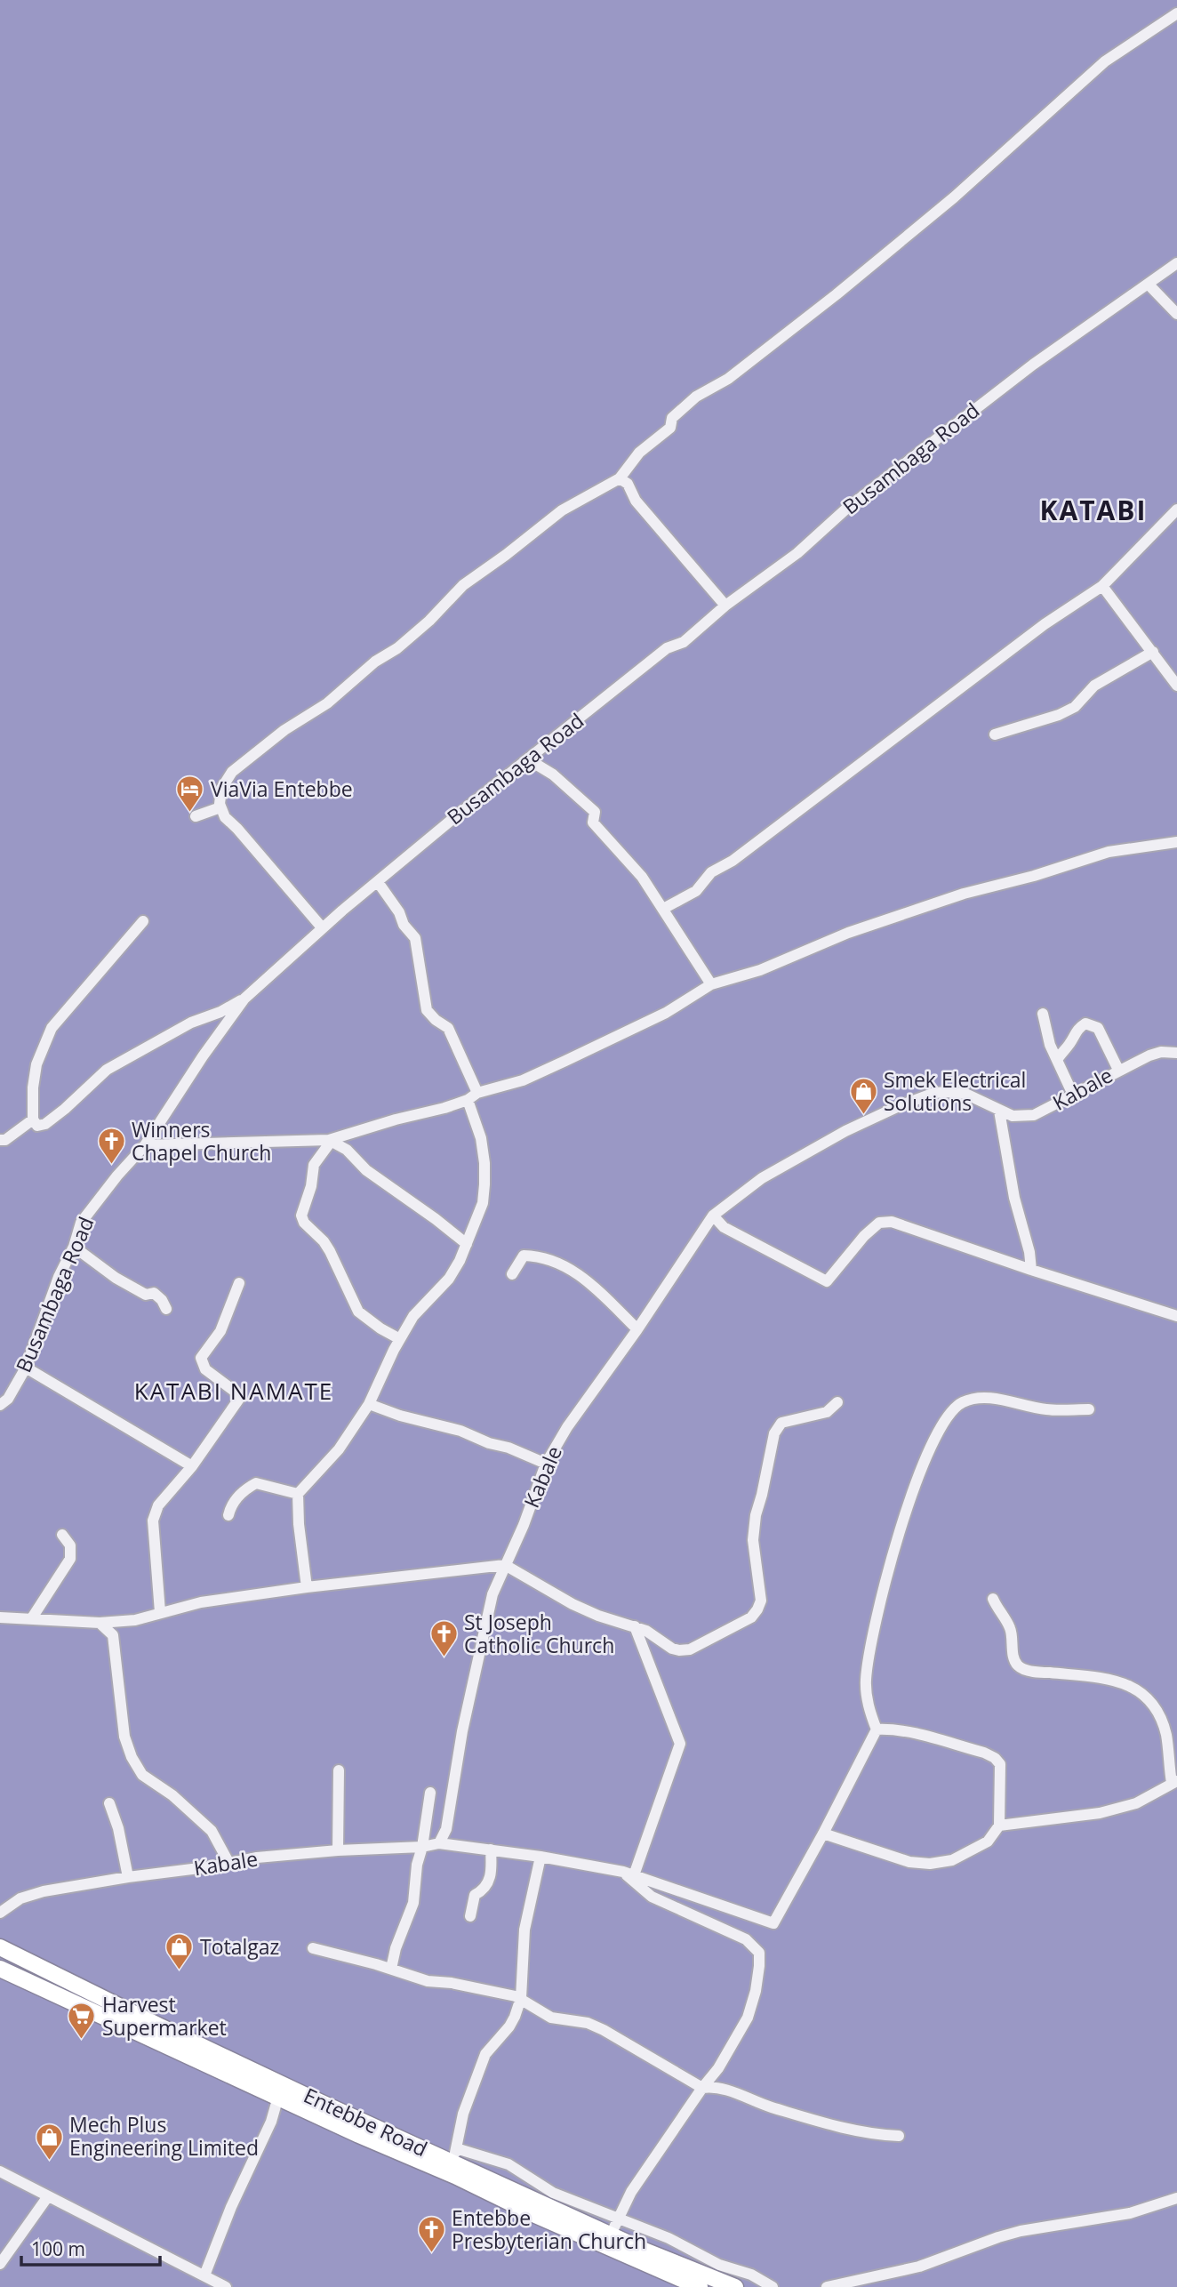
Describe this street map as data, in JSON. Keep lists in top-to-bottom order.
{
  "streets": {
    "highway": ["Entebbe Road"],
    "street": ["Busambaga Road", "Kabale"]
  },
  "districts": ["KATABI", "KATABI NAMATE"],
  "places": {
    "hotel": ["ViaVia Entebbe"],
    "shop": ["Smek Electrical Solutions", "Totalgaz", "Mech Plus Engineering Limited"],
    "church": ["Winners Chapel Church", "St Joseph Catholic Church", "Entebbe Presbyterian Church"],
    "supermarket": ["Harvest Supermarket"]
  },
  "scale_bar": "100 m"
}
